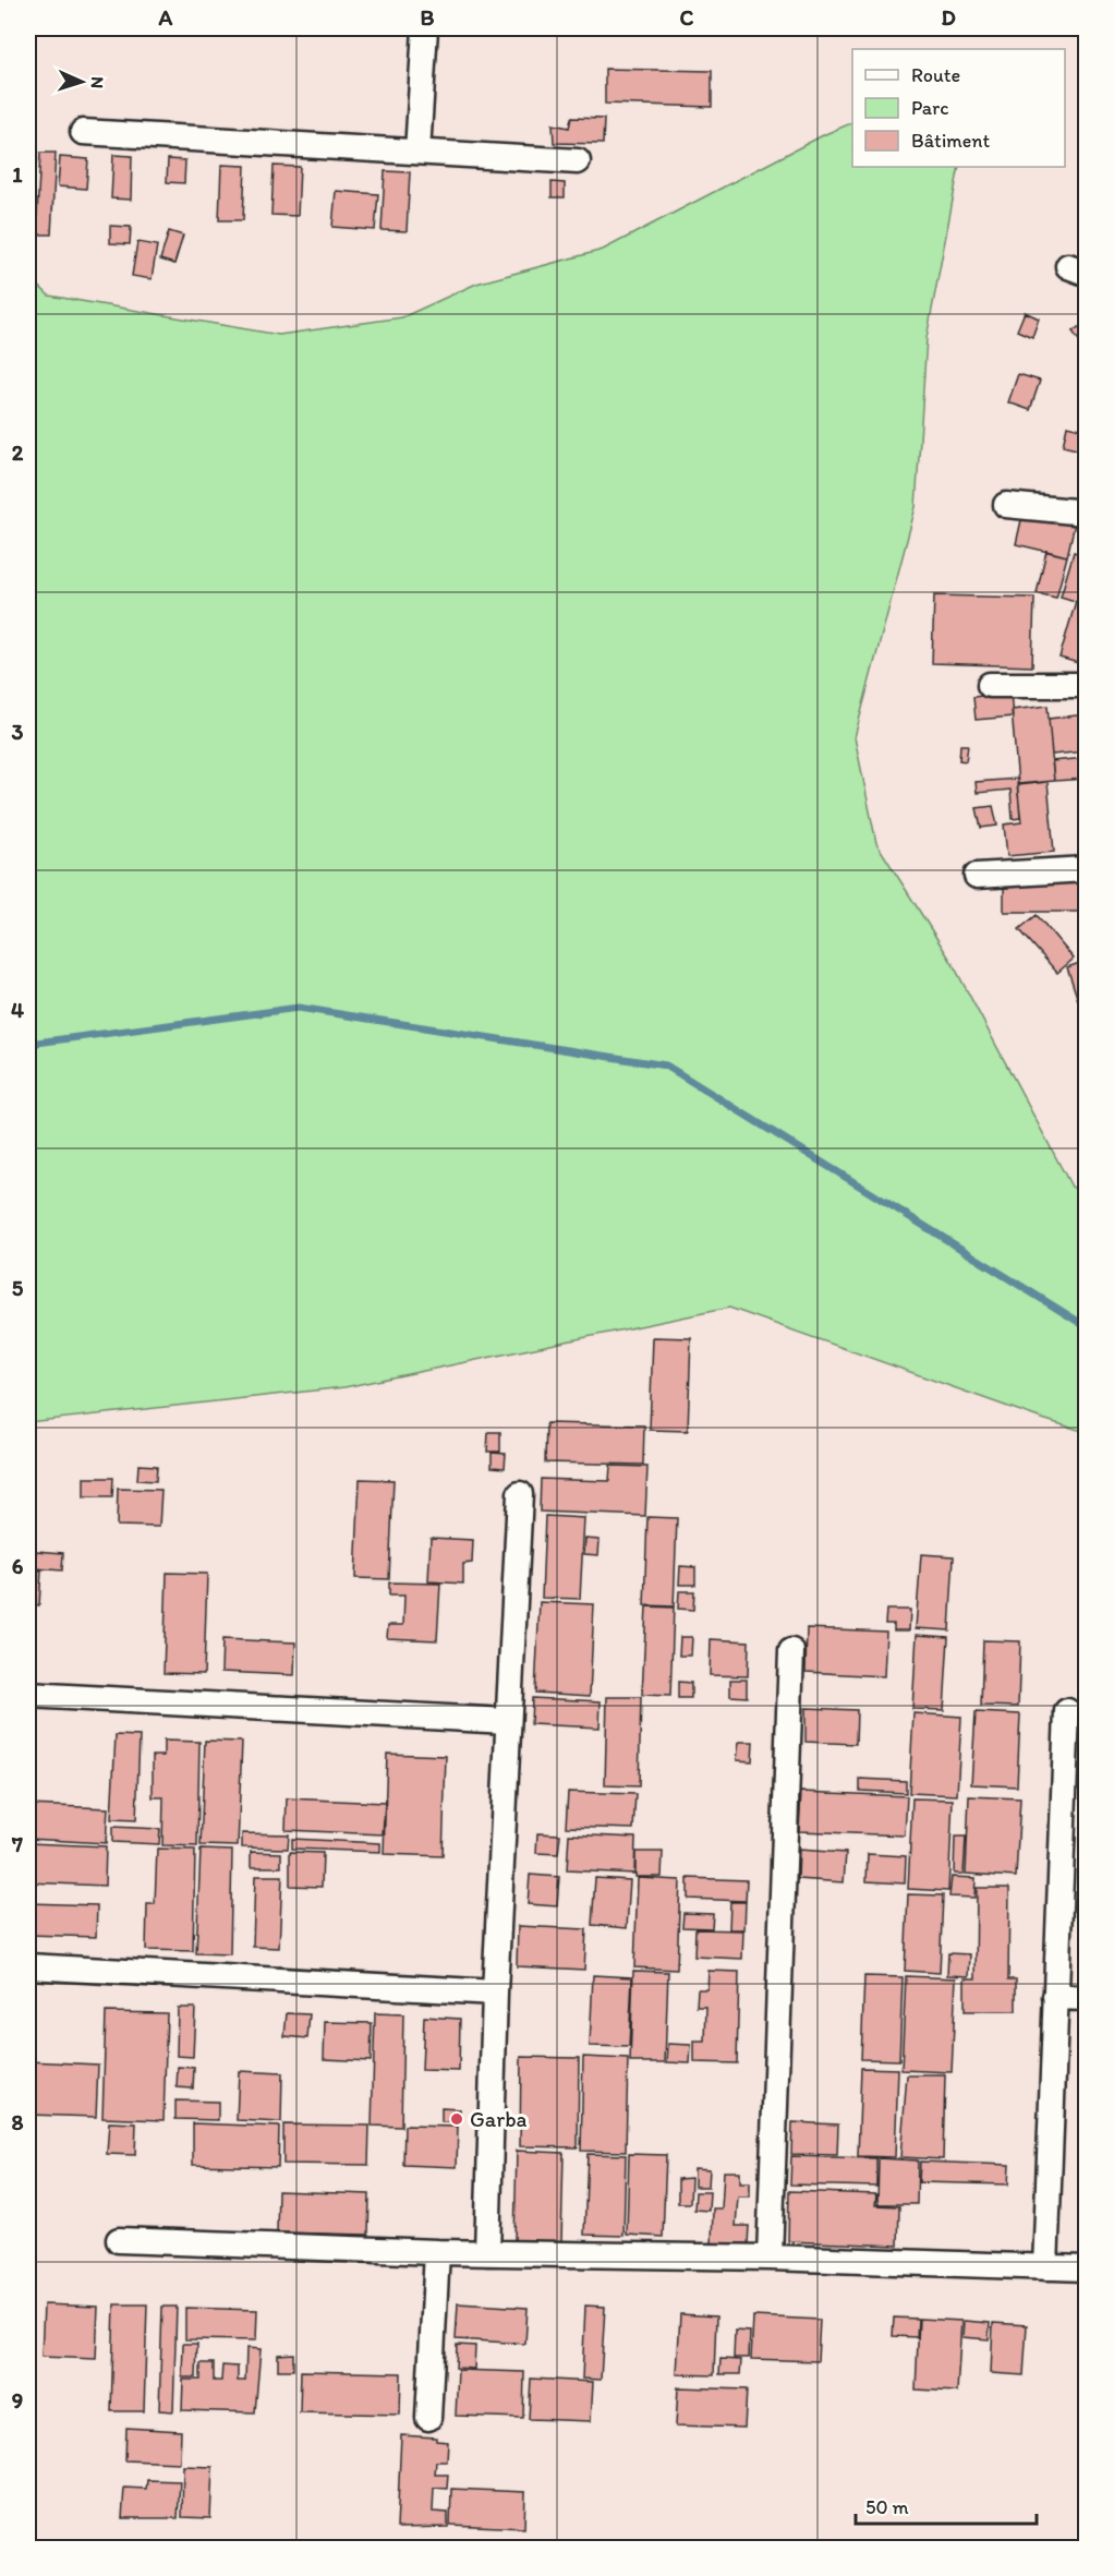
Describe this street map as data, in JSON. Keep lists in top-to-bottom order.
{
  "places": ["Garba"],
  "legend": ["Route", "Parc", "Bâtiment"],
  "scale_bar": "50 m",
  "north": "right",
  "grid": {
    "columns": [
      "A",
      "B",
      "C",
      "D"
    ],
    "rows": [
      "1",
      "2",
      "3",
      "4",
      "5",
      "6",
      "7",
      "8",
      "9"
    ]
  }
}
